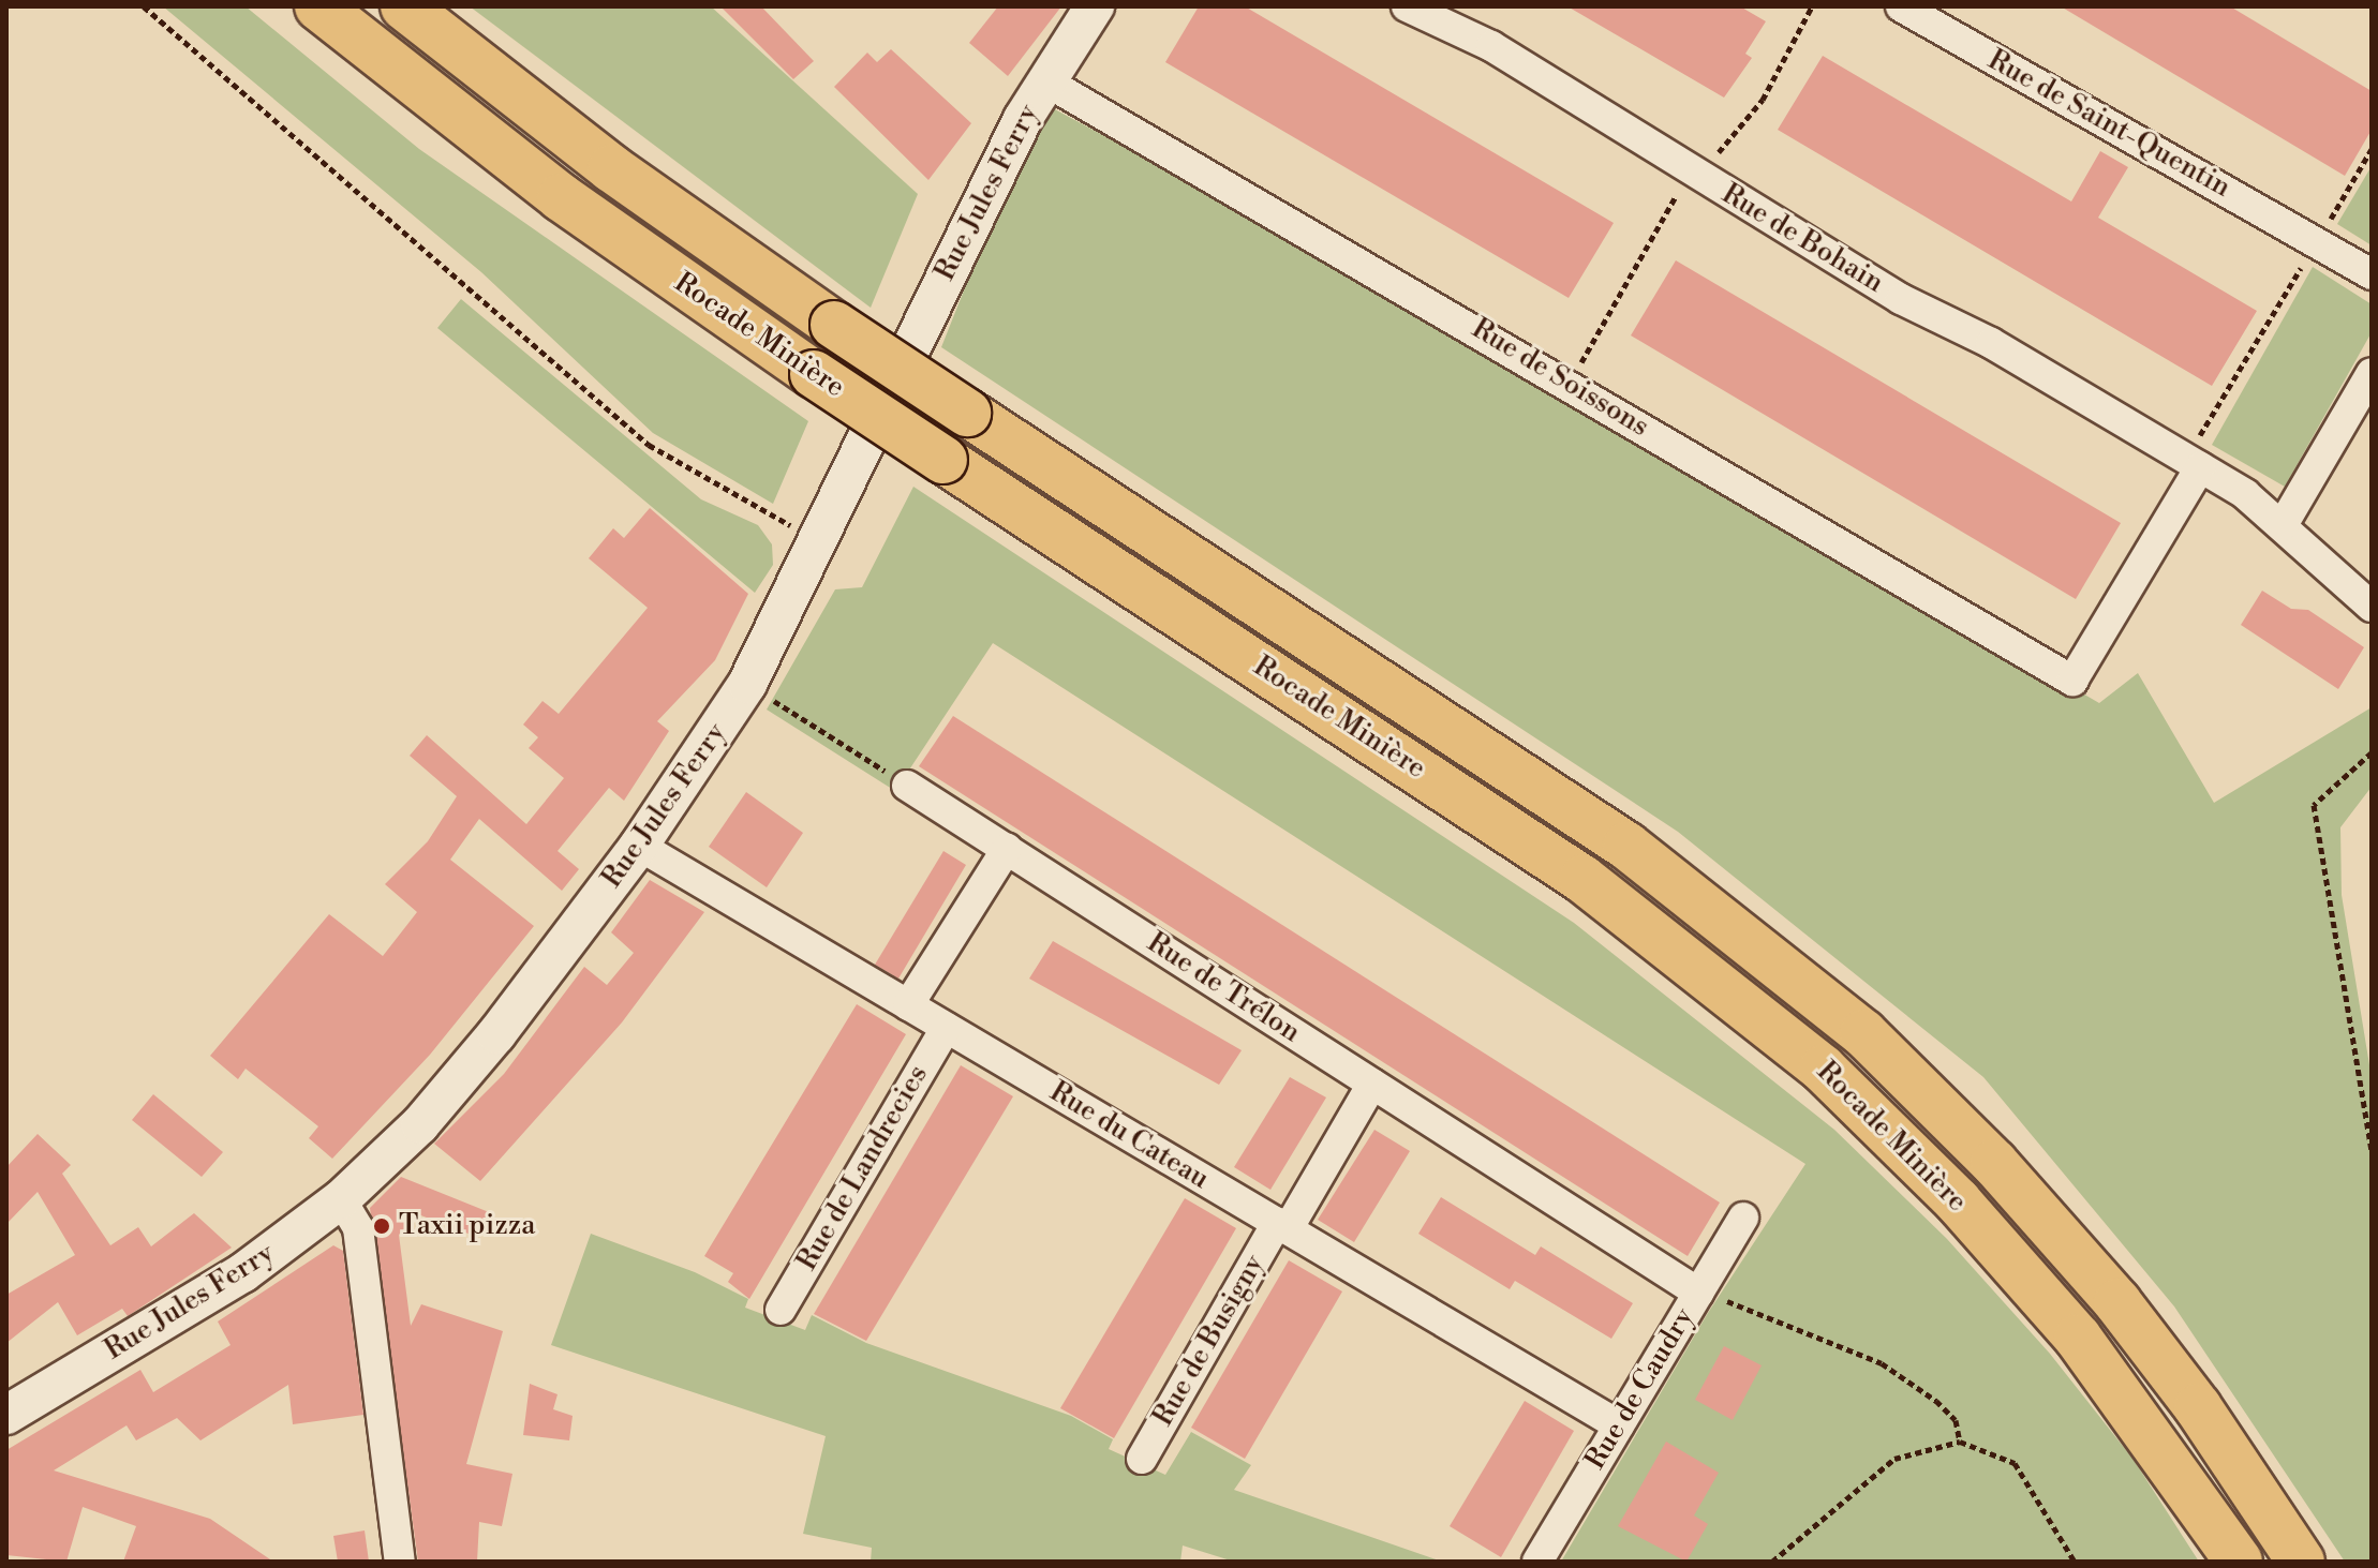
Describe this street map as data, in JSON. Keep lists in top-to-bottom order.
{
  "streets": {
    "highway": ["Rocade Minière"],
    "street": [
      "Rue de Saint-Quentin",
      "Rue Jules Ferry",
      "Rue de Bohain",
      "Rue de Soissons",
      "Rue de Trélon",
      "Rue du Cateau",
      "Rue de Landrecies",
      "Rue de Busigny",
      "Rue de Caudry"
    ]
  },
  "crossings": [
    ["Rue Jules Ferry", "Rue de Soissons"],
    ["Rue Jules Ferry", "Rue du Cateau"],
    ["Rue de Bohain", "Rue de Soissons"],
    ["Rue de Trélon", "Rue de Busigny"],
    ["Rue de Trélon", "Rue de Caudry"],
    ["Rue du Cateau", "Rue de Landrecies"],
    ["Rue du Cateau", "Rue de Busigny"],
    ["Rue du Cateau", "Rue de Caudry"]
  ],
  "places": ["Taxii pizza"]
}
